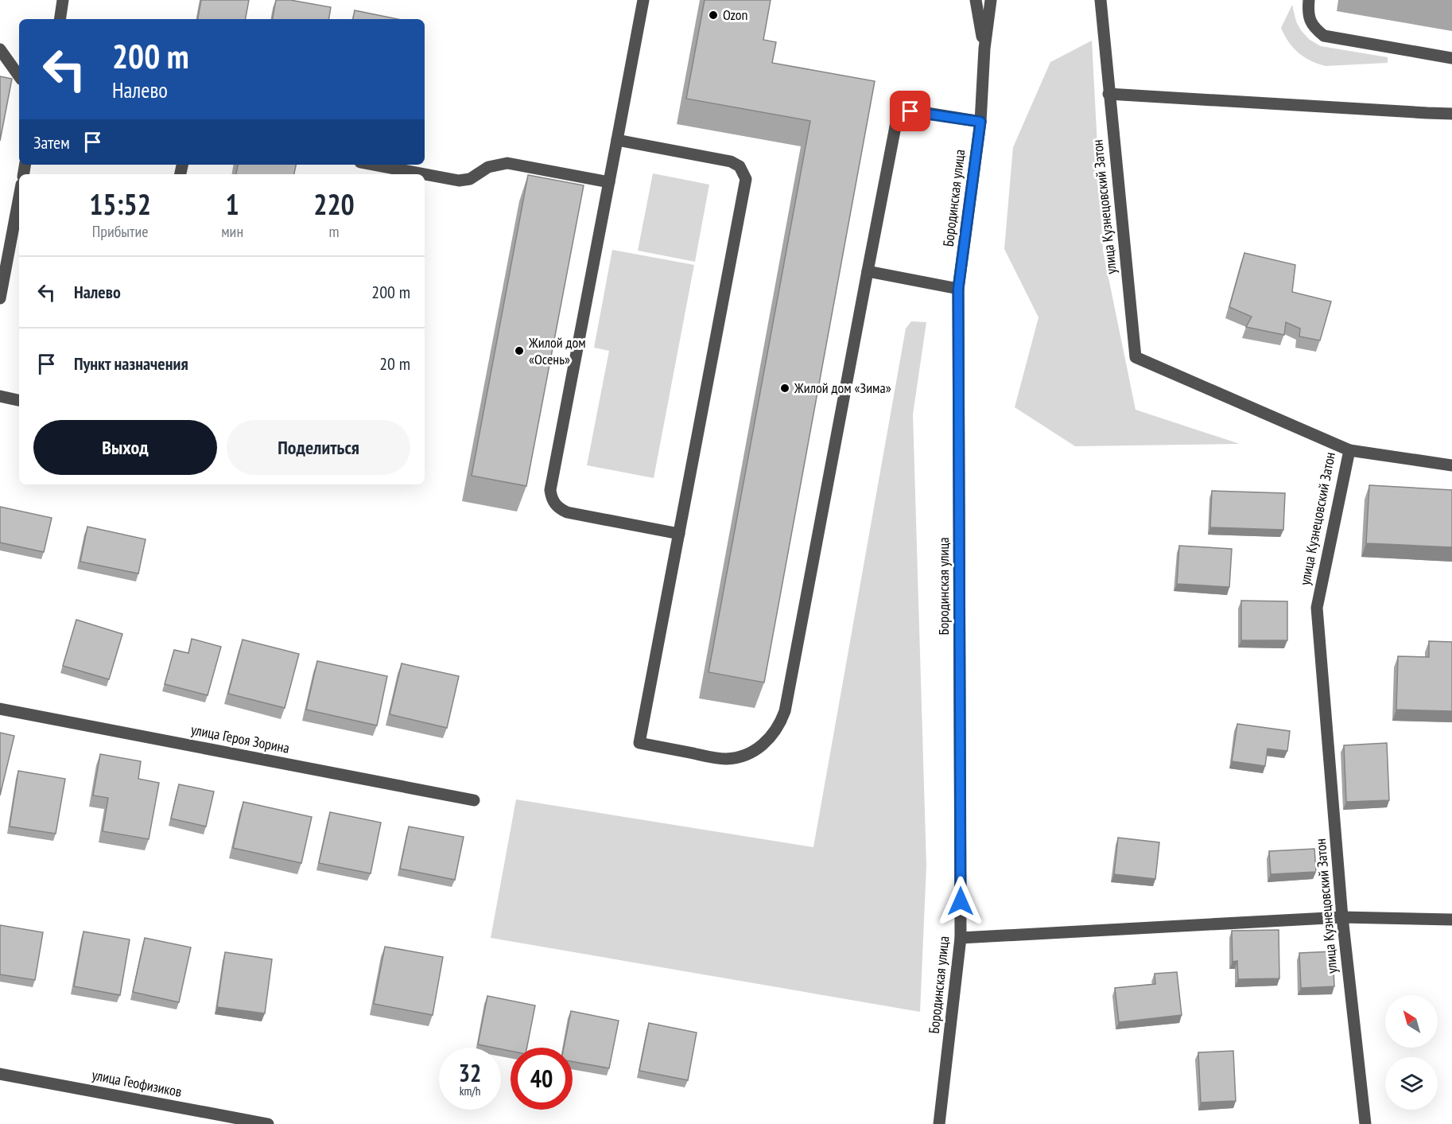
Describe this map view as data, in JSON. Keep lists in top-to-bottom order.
{
  "streets": {
    "street": [
      "Бородинская улица",
      "улица Кузнецовский Затон",
      "улица Героя Зорина",
      "улица Геофизиков"
    ]
  },
  "places": ["Ozon", "Жилой дом «Осень»", "Жилой дом «Зима»"],
  "north": "top left",
  "page": {
    "turn": ["200 m", "Налево"],
    "then": "Затем",
    "eta": [
      "15:52",
      "Прибытие",
      "1",
      "мин",
      "220",
      "m"
    ],
    "list": [
      {
        "name": "Налево",
        "value": "200 m"
      },
      {
        "name": "Пункт назначения",
        "value": "20 m"
      }
    ],
    "buttons": ["Выход", "Поделиться"],
    "speed": "32 km/h",
    "limit": "40"
  }
}
